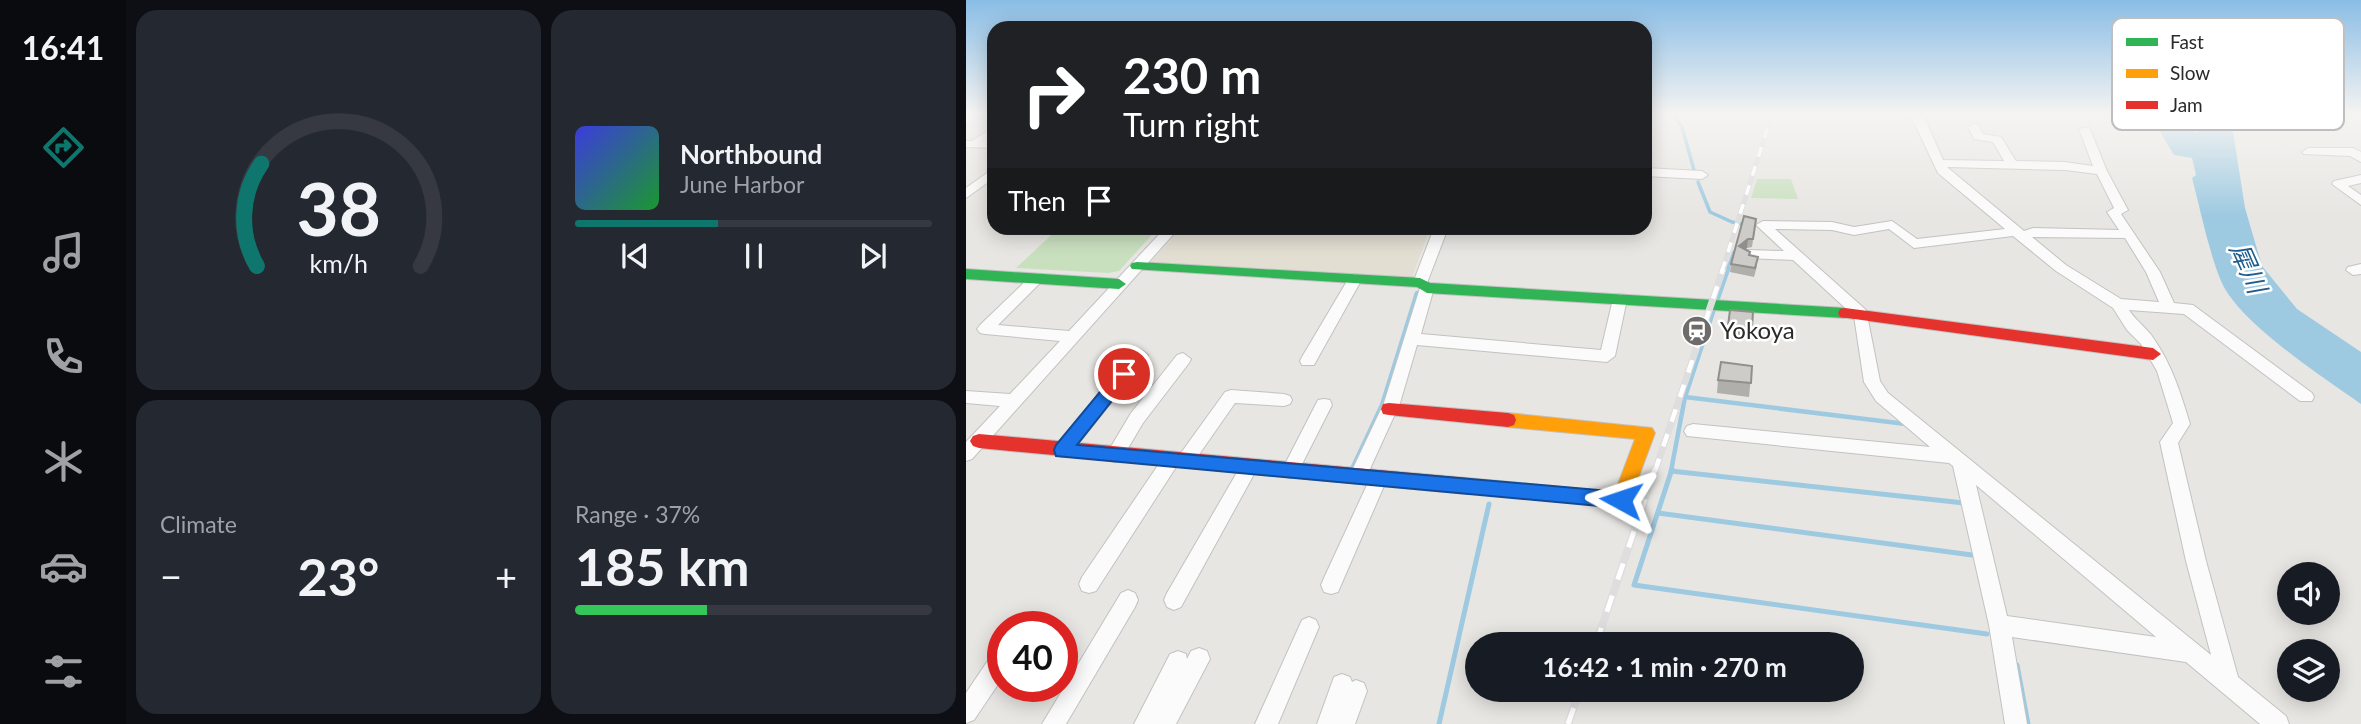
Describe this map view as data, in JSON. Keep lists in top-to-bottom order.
{
  "water": ["犀川"],
  "places": {
    "station": ["Yokoya"]
  },
  "legend": ["Fast", "Slow", "Jam"],
  "page": {
    "tabs": "16:41",
    "turn": ["230 m", "Turn right"],
    "song": ["Northbound", "June Harbor"],
    "then": "Then",
    "tile": [
      "Climate",
      ["Range · 37%", "185 km"]
    ],
    "heat": ["−", "23°", "+"],
    "limit": "40",
    "trip": "16:42 · 1 min · 270 m",
    "gauge": ["38", "km/h"]
  }
}
